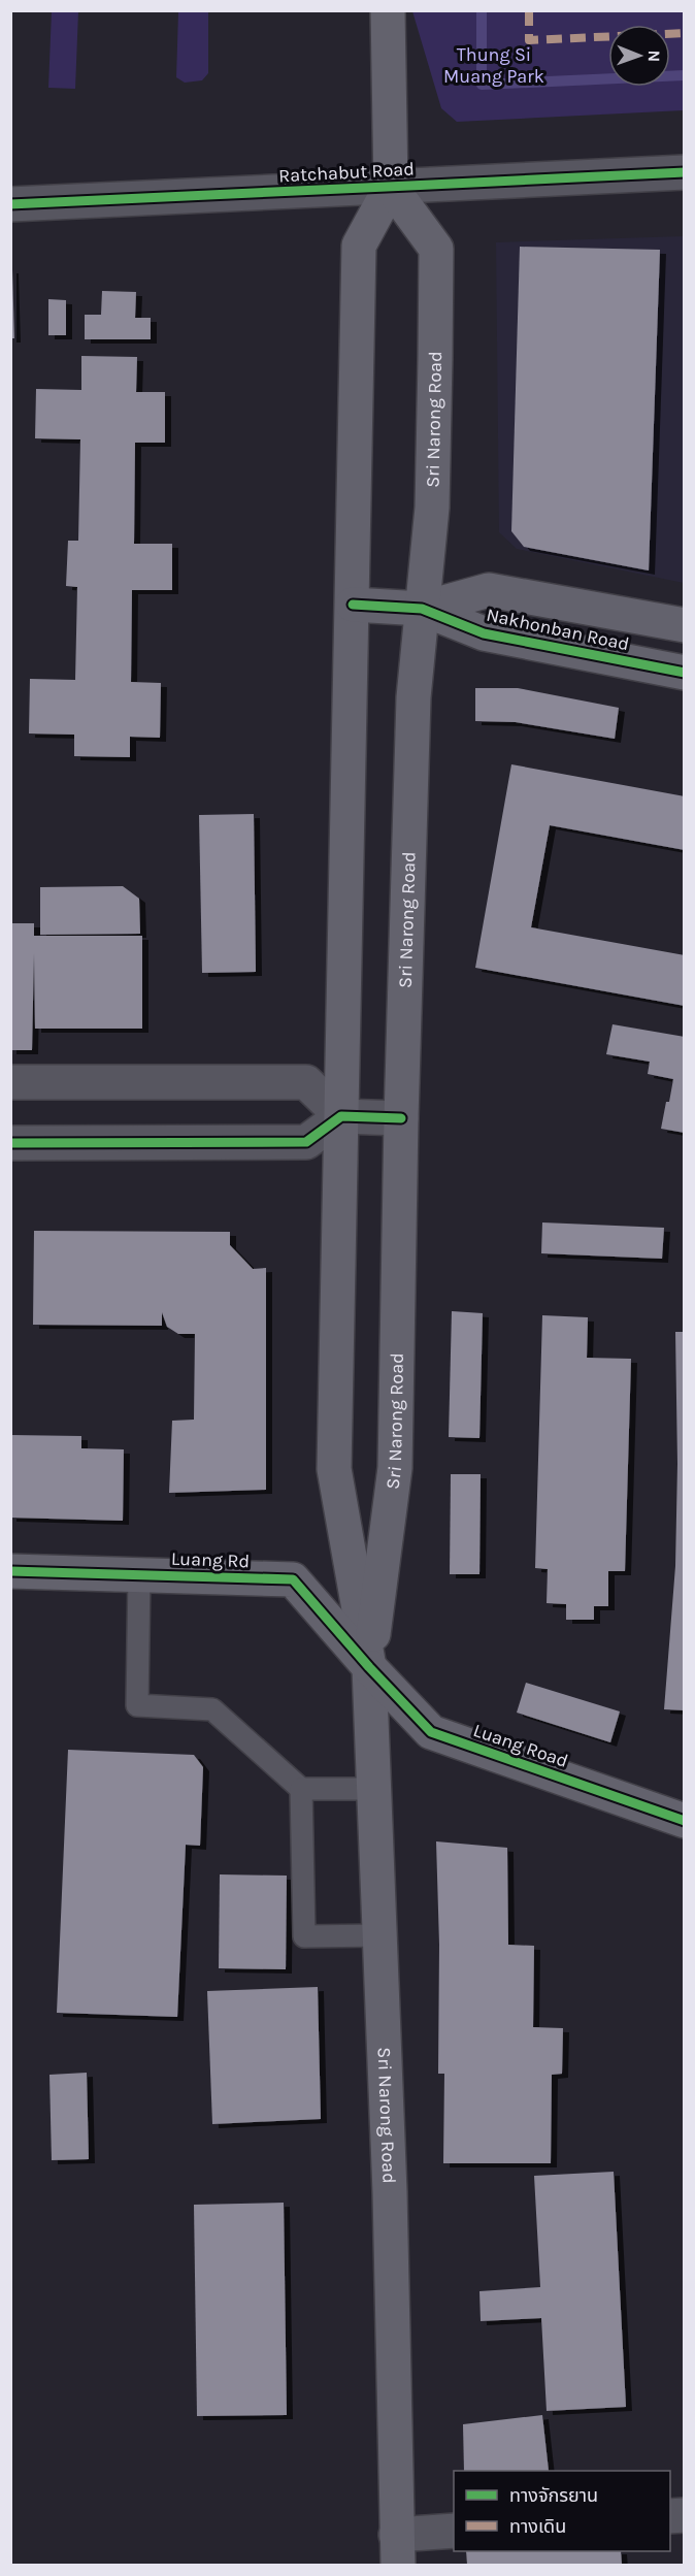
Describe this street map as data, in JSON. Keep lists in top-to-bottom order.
{
  "streets": {
    "main road": [
      "Sri Narong Road",
      "Nakhonban Road",
      "Luang Rd",
      "Luang Road"
    ],
    "street": ["Ratchabut Road"]
  },
  "crossings": [
    ["Ratchabut Road", "Sri Narong Road"],
    ["Sri Narong Road", "Nakhonban Road"],
    ["Sri Narong Road", "Luang Rd"],
    ["Sri Narong Road", "Luang Road"],
    ["Luang Rd", "Luang Road"]
  ],
  "parks": ["Thung Si Muang Park"],
  "legend": ["ทางจักรยาน", "ทางเดิน"],
  "north": "right"
}
